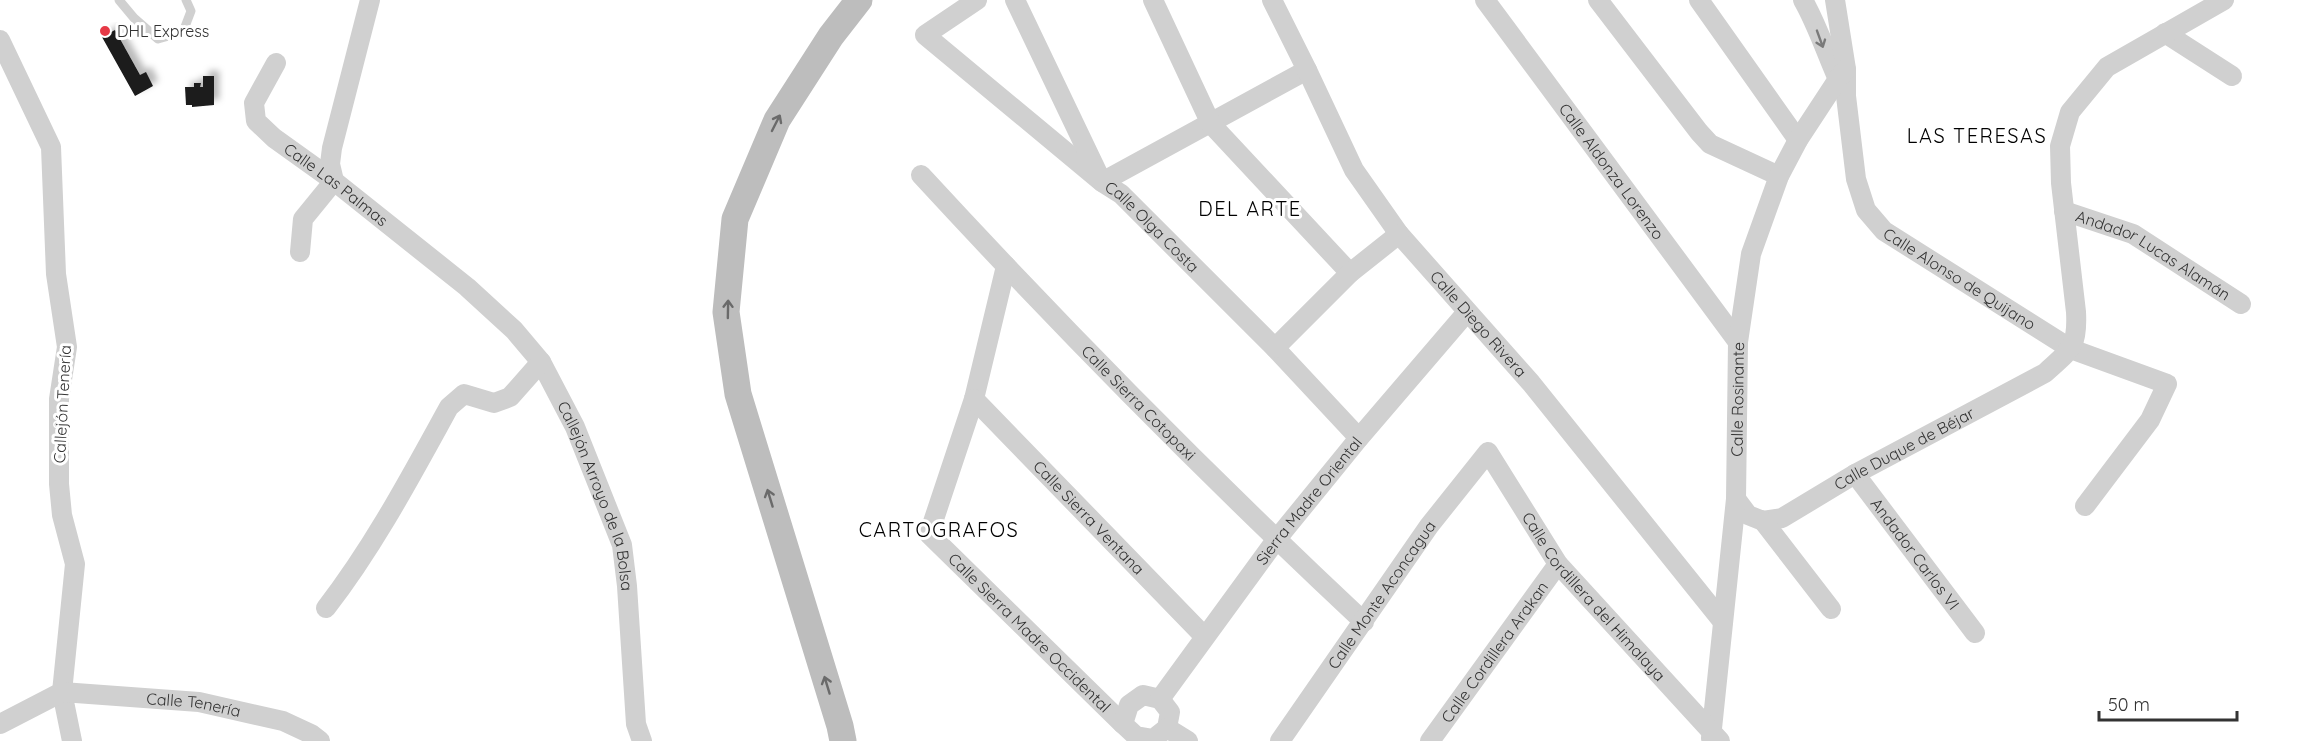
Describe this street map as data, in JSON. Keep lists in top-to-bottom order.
{
  "streets": {
    "street": [
      "Calle Aldonza Lorenzo",
      "Calle Las Palmas",
      "Calle Olga Costa",
      "Andador Lucas Alamán",
      "Calle Alonso de Quijano",
      "Calle Diego Rivera",
      "Calle Rosinante",
      "Calle Sierra Cotopaxi",
      "Callejón Tenería",
      "Calle Duque de Béjar",
      "Callejón Arroyo de la Bolsa",
      "Sierra Madre Oriental",
      "Calle Sierra Ventana",
      "Andador Carlos VI",
      "Calle Monte Aconcagua",
      "Calle Cordillera del Himalaya",
      "Calle Sierra Madre Occidental",
      "Calle Cordillera Arakan",
      "Calle Tenería"
    ]
  },
  "crossings": [
    ["Calle Aldonza Lorenzo", "Calle Rosinante"],
    ["Calle Las Palmas", "Callejón Arroyo de la Bolsa"],
    ["Calle Olga Costa", "Sierra Madre Oriental"],
    ["Calle Alonso de Quijano", "Calle Rosinante"],
    ["Calle Alonso de Quijano", "Calle Duque de Béjar"],
    ["Calle Diego Rivera", "Calle Rosinante"],
    ["Calle Diego Rivera", "Sierra Madre Oriental"],
    ["Calle Rosinante", "Calle Cordillera del Himalaya"],
    ["Calle Sierra Cotopaxi", "Sierra Madre Oriental"],
    ["Calle Sierra Cotopaxi", "Calle Monte Aconcagua"],
    ["Calle Sierra Cotopaxi", "Calle Sierra Madre Occidental"],
    ["Callejón Tenería", "Calle Tenería"],
    ["Calle Duque de Béjar", "Andador Carlos VI"],
    ["Sierra Madre Oriental", "Calle Sierra Ventana"],
    ["Sierra Madre Oriental", "Calle Sierra Madre Occidental"],
    ["Calle Sierra Ventana", "Calle Sierra Madre Occidental"],
    ["Calle Monte Aconcagua", "Calle Cordillera del Himalaya"],
    ["Calle Cordillera del Himalaya", "Calle Cordillera Arakan"]
  ],
  "districts": ["LAS TERESAS", "DEL ARTE", "CARTOGRAFOS"],
  "places": ["DHL Express"],
  "scale_bar": "50 m"
}
